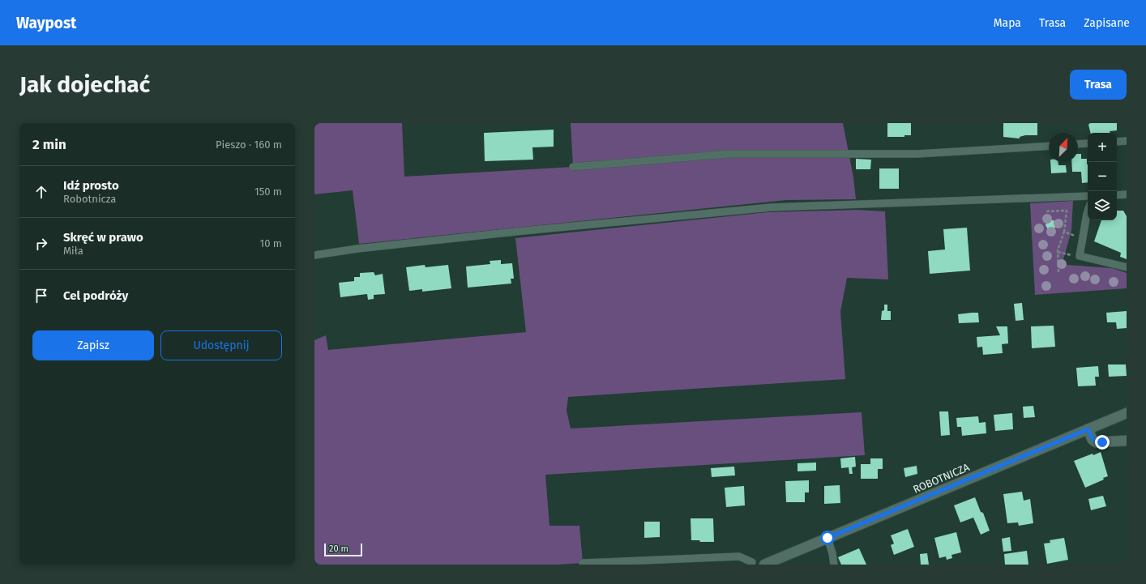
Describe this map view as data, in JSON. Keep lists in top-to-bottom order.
{
  "streets": {
    "street": ["ROBOTNICZA"]
  },
  "scale_bar": "20 m",
  "north": "top right",
  "page": {
    "header": "Waypost",
    "nav": ["Mapa", "Trasa", "Zapisane"],
    "buttons": [
      "Trasa",
      ["Zapisz", "Udostępnij"]
    ],
    "title": "Jak dojechać",
    "heading": ["2 min", "Pieszo · 160 m"],
    "map_buttons": ["+", "−"],
    "list": [
      ["Idź prosto", "Robotnicza", "150 m"],
      ["Skręć w prawo", "Miła", "10 m"],
      "Cel podróży"
    ],
    "scale": "20 m"
  }
}
